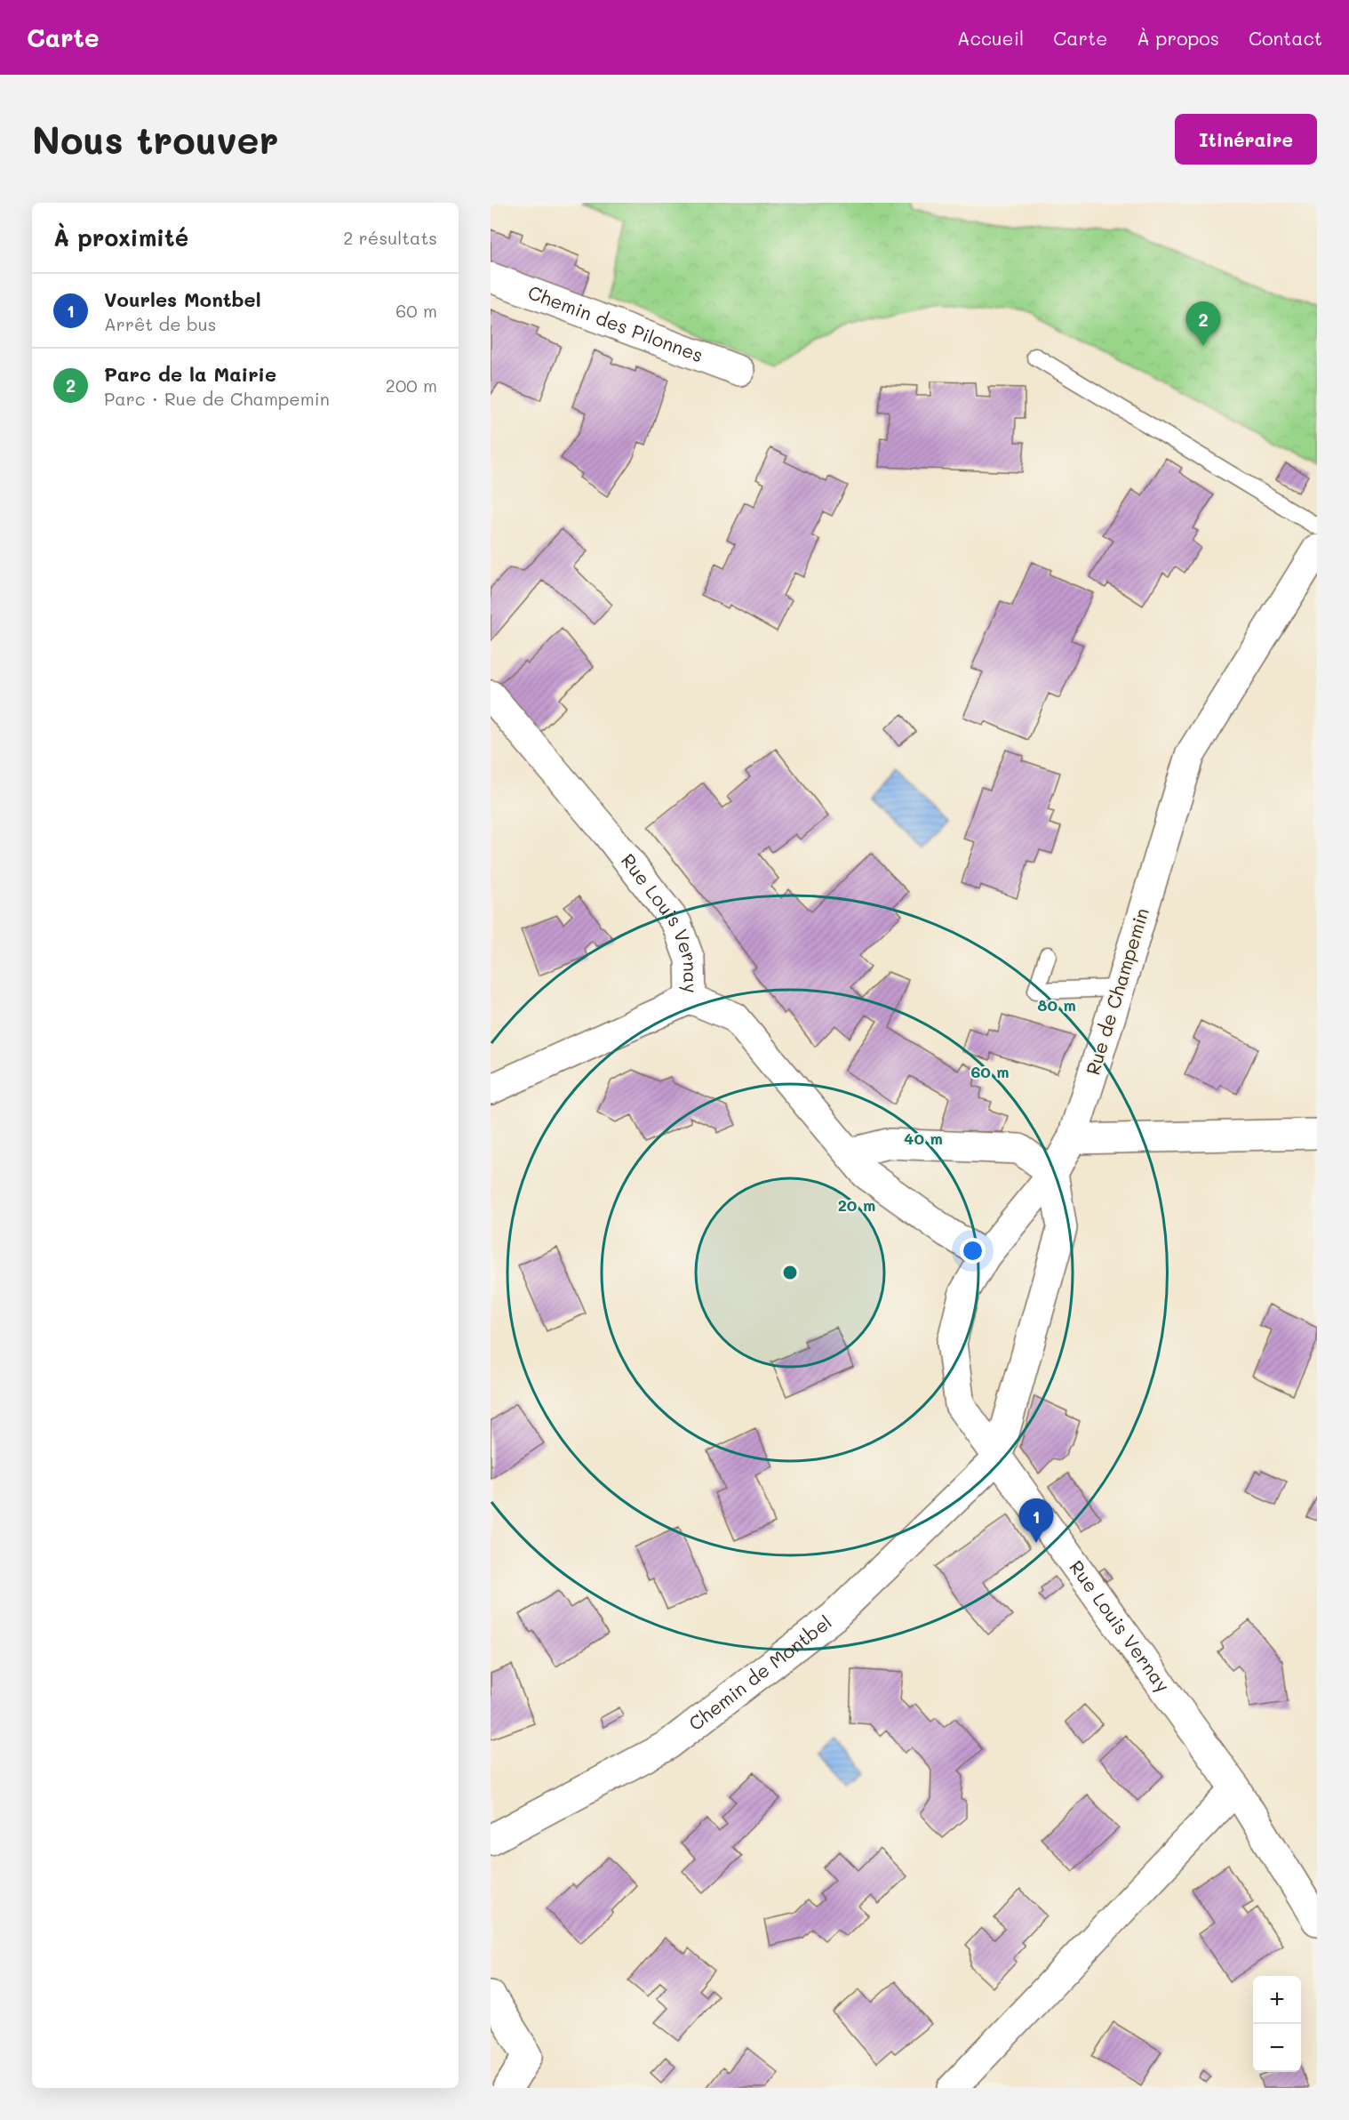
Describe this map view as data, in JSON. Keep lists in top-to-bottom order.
{
  "streets": {
    "street": [
      "Chemin des Pilonnes",
      "Rue Louis Vernay",
      "Rue de Champemin",
      "Chemin de Montbel"
    ]
  },
  "crossings": [
    ["Rue Louis Vernay", "Rue de Champemin"],
    ["Rue Louis Vernay", "Chemin de Montbel"]
  ],
  "page": {
    "header": "Carte",
    "nav": [
      "Accueil",
      "Carte",
      "À propos",
      "Contact"
    ],
    "buttons": "Itinéraire",
    "title": "Nous trouver",
    "heading": ["À proximité", "2 résultats"],
    "list": [
      {
        "mark": "1",
        "name": "Vourles Montbel",
        "note": "Arrêt de bus",
        "value": "60 m"
      },
      {
        "mark": "2",
        "name": "Parc de la Mairie",
        "note": "Parc · Rue de Champemin",
        "value": "200 m"
      }
    ],
    "pins": ["2", "1"],
    "map_buttons": ["+", "−"]
  },
  "rings": [
    "80 m",
    "60 m",
    "40 m",
    "20 m"
  ]
}
